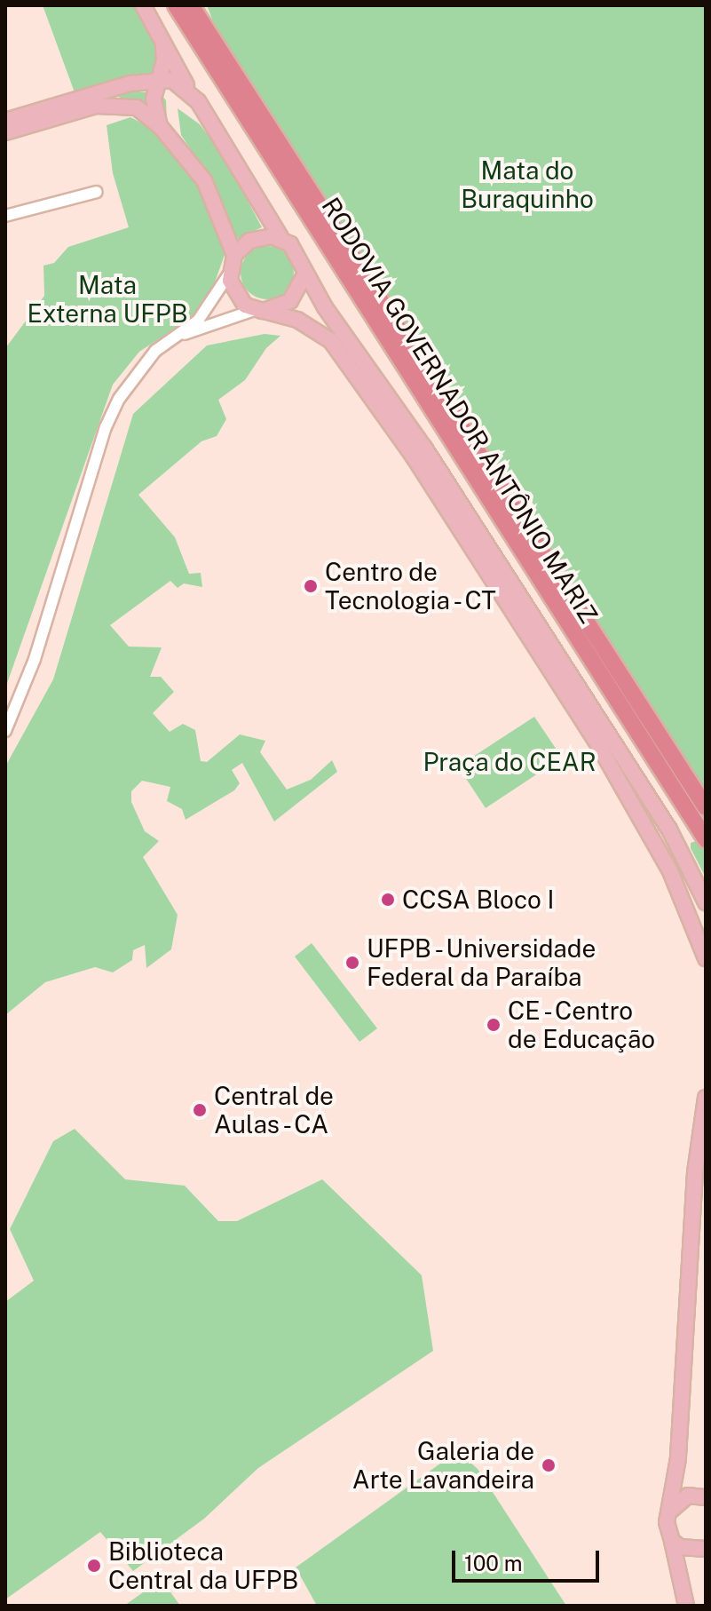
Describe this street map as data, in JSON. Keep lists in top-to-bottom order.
{
  "streets": {
    "highway": ["RODOVIA GOVERNADOR ANTÔNIO MARIZ"]
  },
  "parks": ["Mata do Buraquinho", "Mata Externa UFPB", "Praça do CEAR"],
  "places": [
    "Centro de Tecnologia - CT",
    "CCSA Bloco I",
    "UFPB - Universidade Federal da Paraíba",
    "CE - Centro de Educação",
    "Central de Aulas - CA",
    "Galeria de Arte Lavandeira",
    "Biblioteca Central da UFPB"
  ],
  "scale_bar": "100 m"
}
